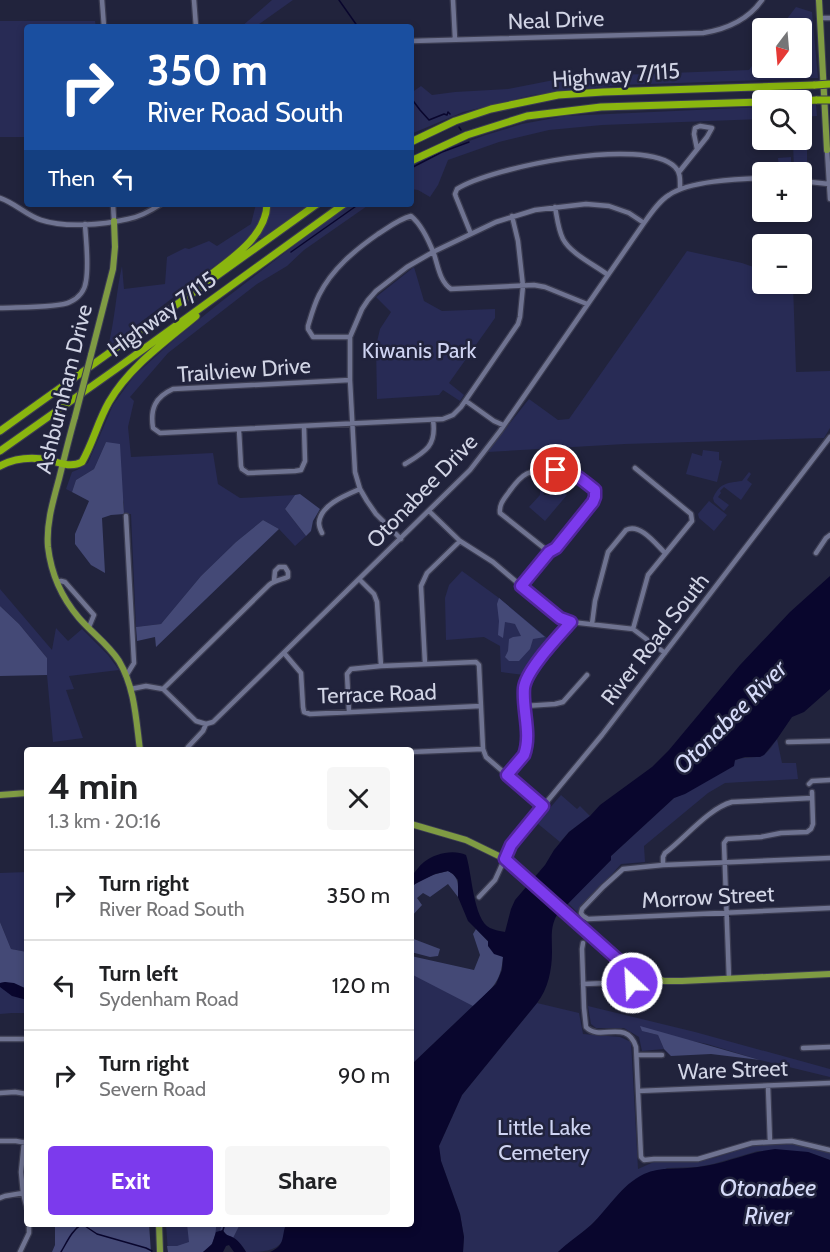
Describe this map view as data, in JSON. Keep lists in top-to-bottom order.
{
  "streets": {
    "highway": ["Highway 7/115"],
    "main road": ["Ashburnham Drive"],
    "street": [
      "Neal Drive",
      "Trailview Drive",
      "Otonabee Drive",
      "River Road South",
      "Terrace Road",
      "Morrow Street",
      "Ware Street"
    ]
  },
  "crossings": [
    ["Otonabee Drive", "Terrace Road"]
  ],
  "water": ["Otonabee River"],
  "parks": ["Kiwanis Park", "Little Lake Cemetery"],
  "north": "bottom",
  "page": {
    "map_buttons": ["+", "−"],
    "turn": ["350 m", "River Road South"],
    "then": "Then",
    "heading": ["4 min", "1.3 km · 20:16"],
    "list": [
      {
        "name": "Turn right",
        "note": "River Road South",
        "value": "350 m"
      },
      {
        "name": "Turn left",
        "note": "Sydenham Road",
        "value": "120 m"
      },
      {
        "name": "Turn right",
        "note": "Severn Road",
        "value": "90 m"
      }
    ],
    "buttons": ["Exit", "Share"]
  }
}
